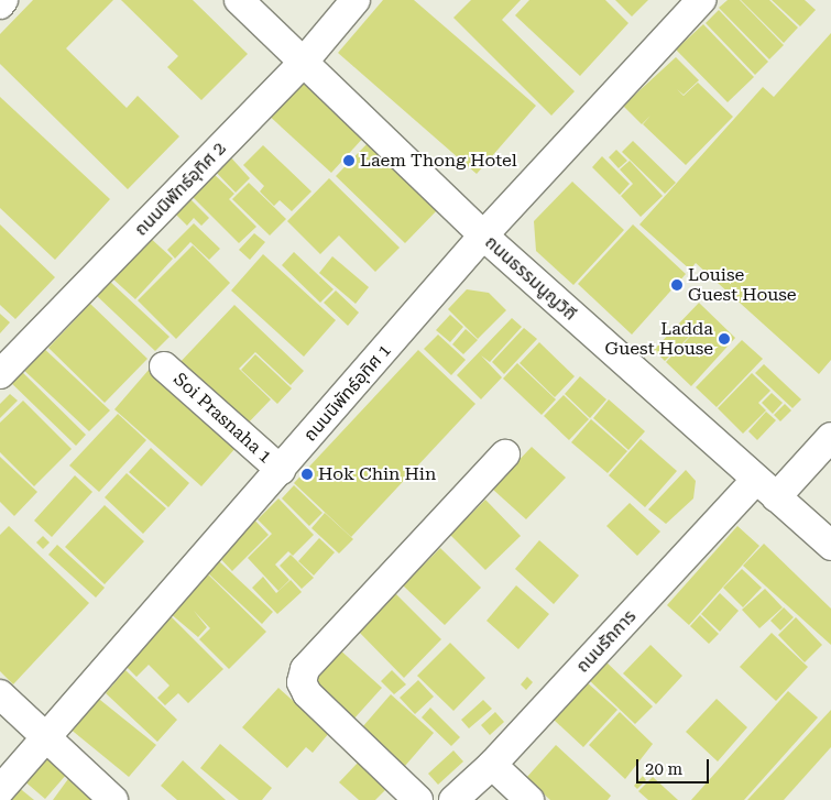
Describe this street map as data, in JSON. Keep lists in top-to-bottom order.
{
  "streets": {
    "street": [
      "ถนนนิพัทธ์อุทิศ 2",
      "ถนนธรรมนูญวิถี",
      "ถนนนิพัทธ์อุทิศ 1",
      "Soi Prasnaha 1",
      "ถนนรัถการ"
    ]
  },
  "crossings": [
    ["ถนนนิพัทธ์อุทิศ 2", "ถนนธรรมนูญวิถี"],
    ["ถนนธรรมนูญวิถี", "ถนนนิพัทธ์อุทิศ 1"],
    ["ถนนธรรมนูญวิถี", "ถนนรัถการ"],
    ["ถนนนิพัทธ์อุทิศ 1", "Soi Prasnaha 1"]
  ],
  "places": [
    "Laem Thong Hotel",
    "Louise Guest House",
    "Ladda Guest House",
    "Hok Chin Hin"
  ],
  "scale_bar": "20 m"
}
